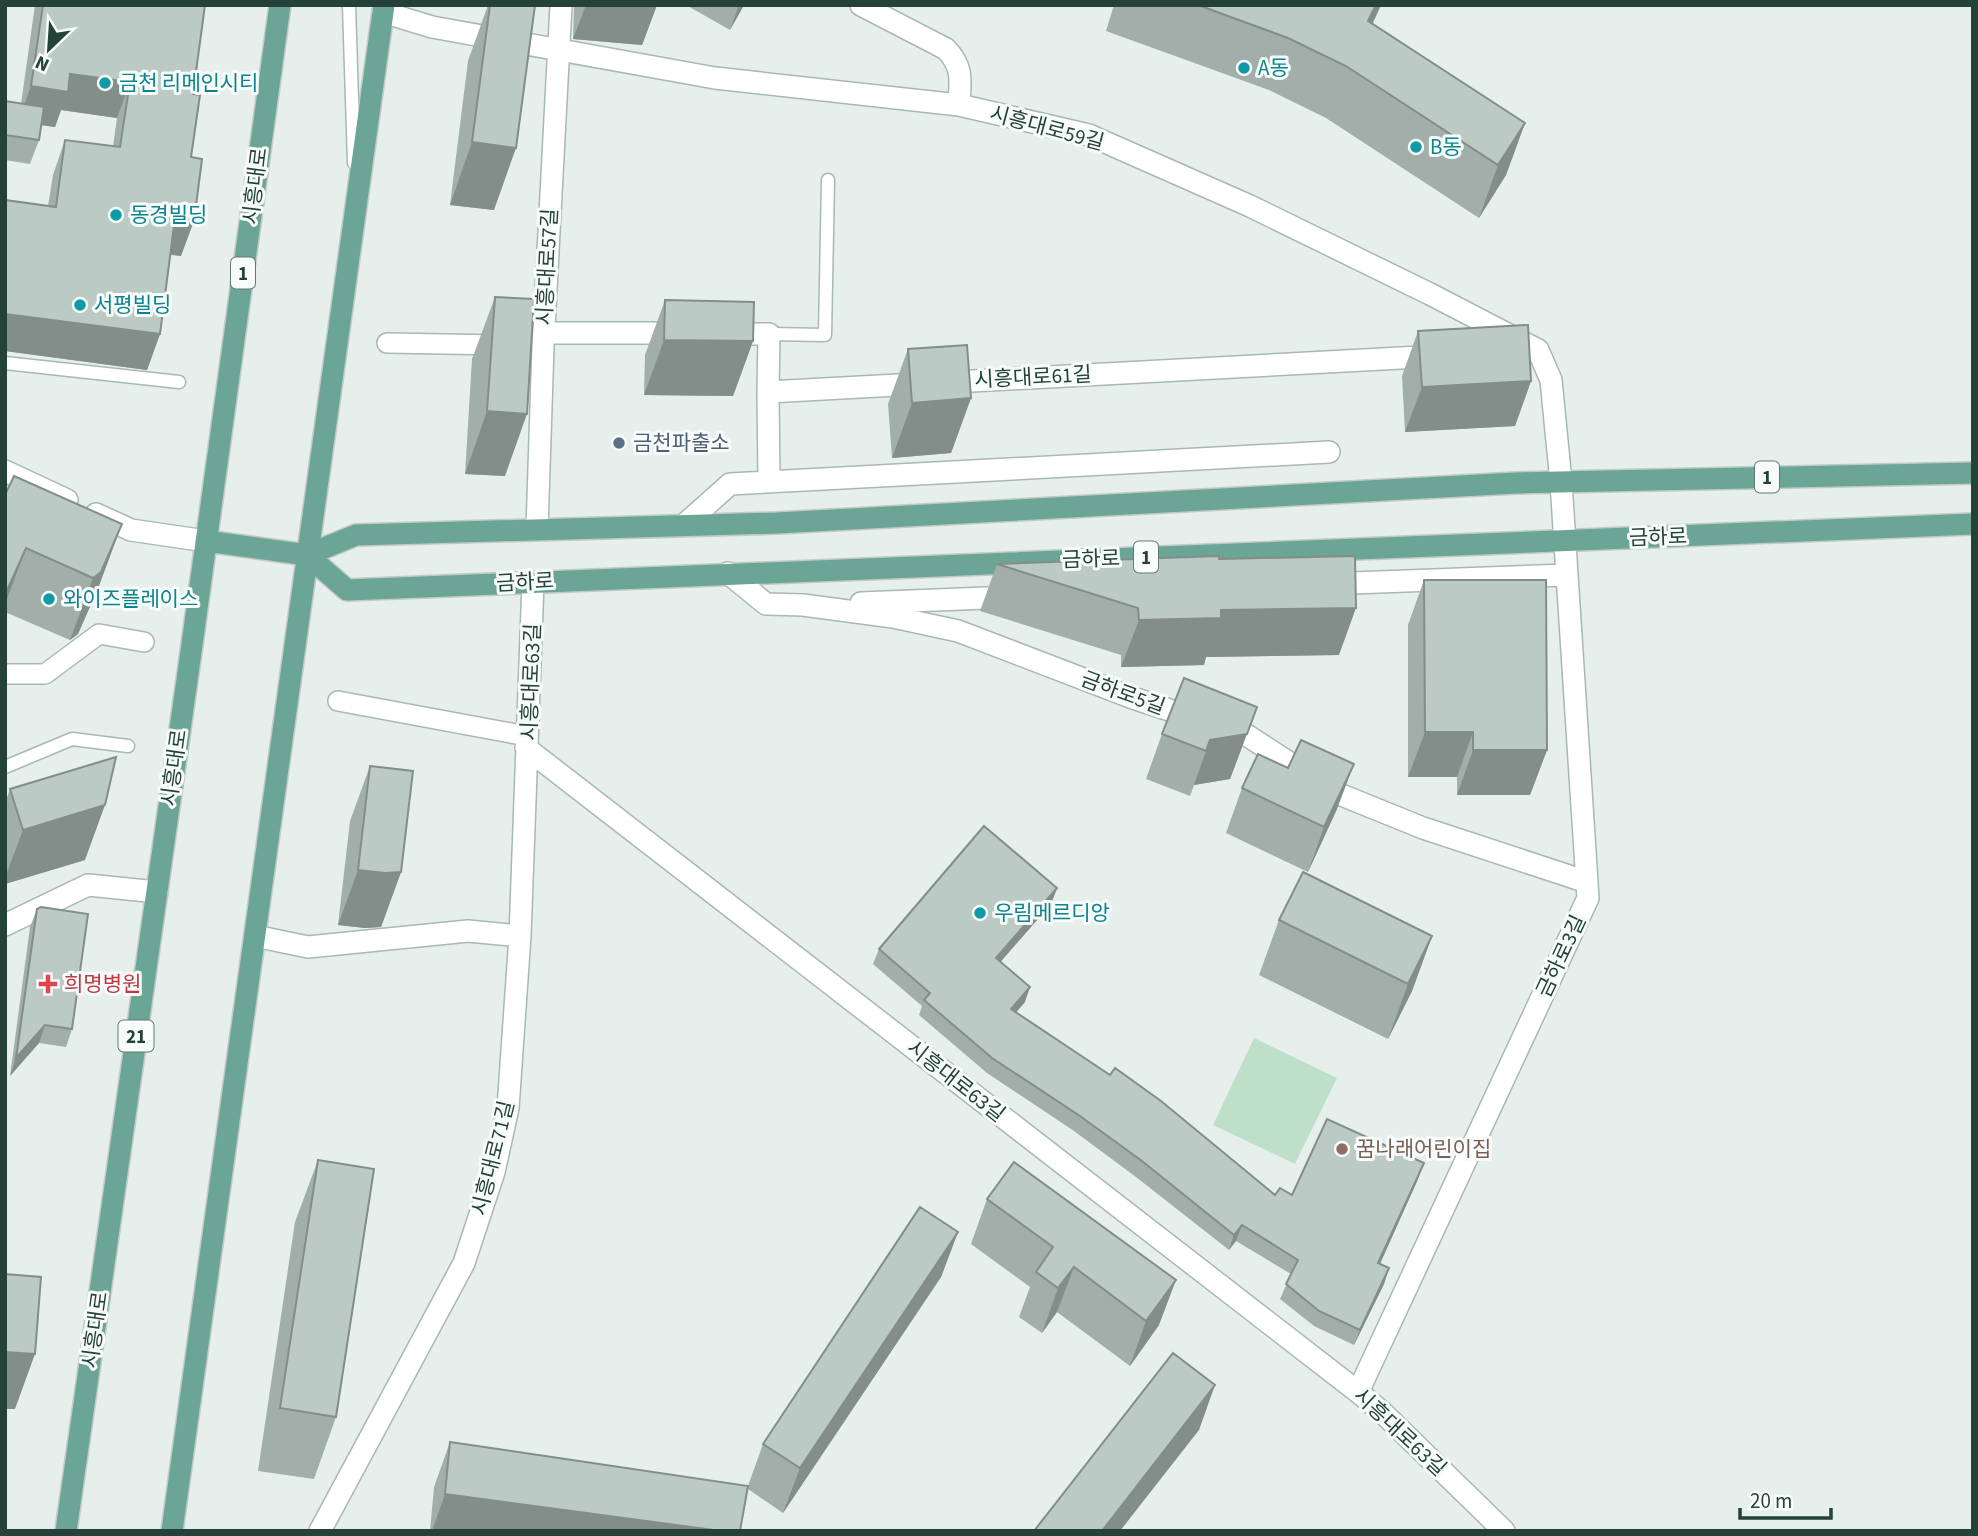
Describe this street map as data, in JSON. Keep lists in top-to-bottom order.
{
  "streets": {
    "main road": [
      "시흥대로",
      "1",
      "금하로",
      "21"
    ],
    "street": [
      "시흥대로59길",
      "시흥대로57길",
      "시흥대로61길",
      "시흥대로63길",
      "금하로5길",
      "금하로3길",
      "시흥대로71길"
    ]
  },
  "crossings": [
    ["시흥대로59길", "시흥대로57길"],
    ["시흥대로57길", "1"],
    ["1", "금하로"],
    ["1", "금하로3길"],
    ["금하로", "시흥대로63길"],
    ["금하로", "금하로5길"],
    ["금하로", "금하로3길"],
    ["시흥대로63길", "금하로3길"],
    ["시흥대로63길", "시흥대로71길"],
    ["금하로5길", "금하로3길"]
  ],
  "places": {
    "other": [
      "A동",
      "금천 리메인시티",
      "B동",
      "동경빌딩",
      "서평빌딩",
      "금천파출소",
      "와이즈플레이스",
      "우림메르디앙",
      "꿈나래어린이집"
    ],
    "health": ["희명병원"]
  },
  "scale_bar": "20 m",
  "north": "bottom left"
}
